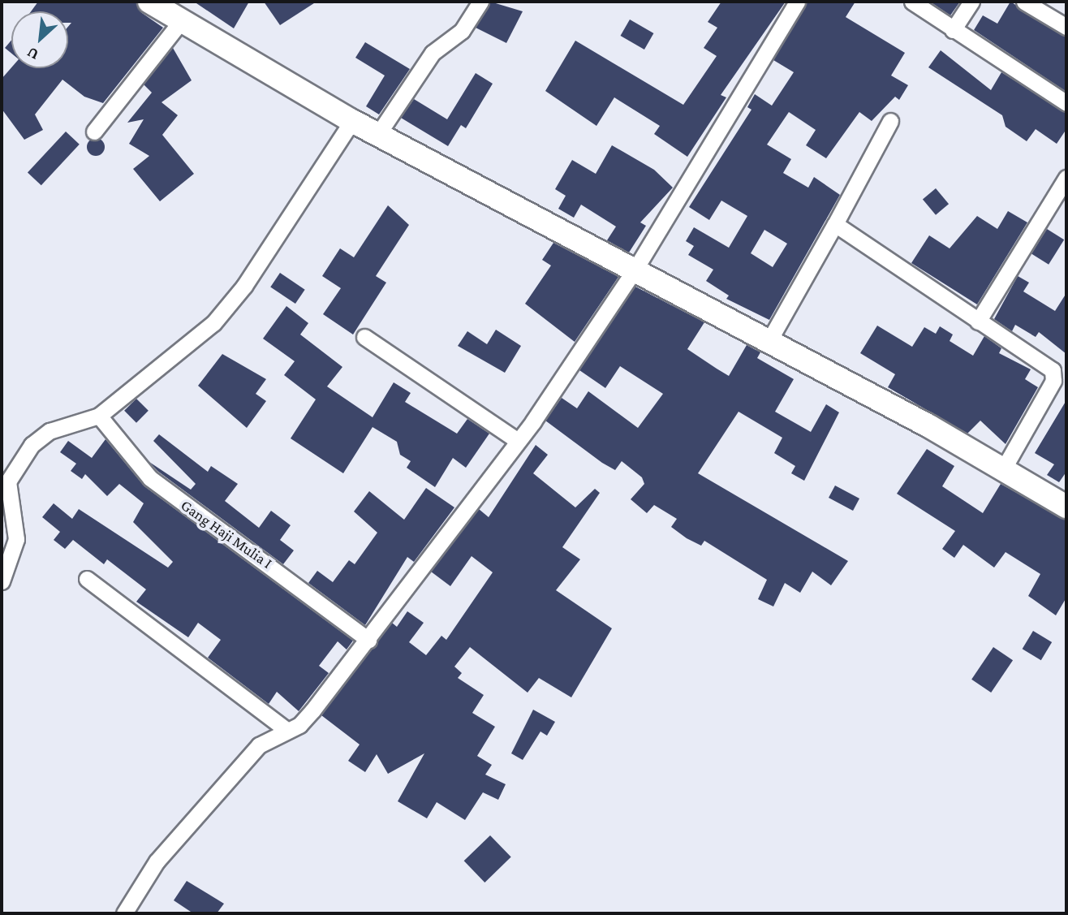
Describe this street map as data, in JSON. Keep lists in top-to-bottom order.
{
  "streets": {
    "street": ["Gang Haji Mulia I"]
  },
  "north": "bottom left"
}
